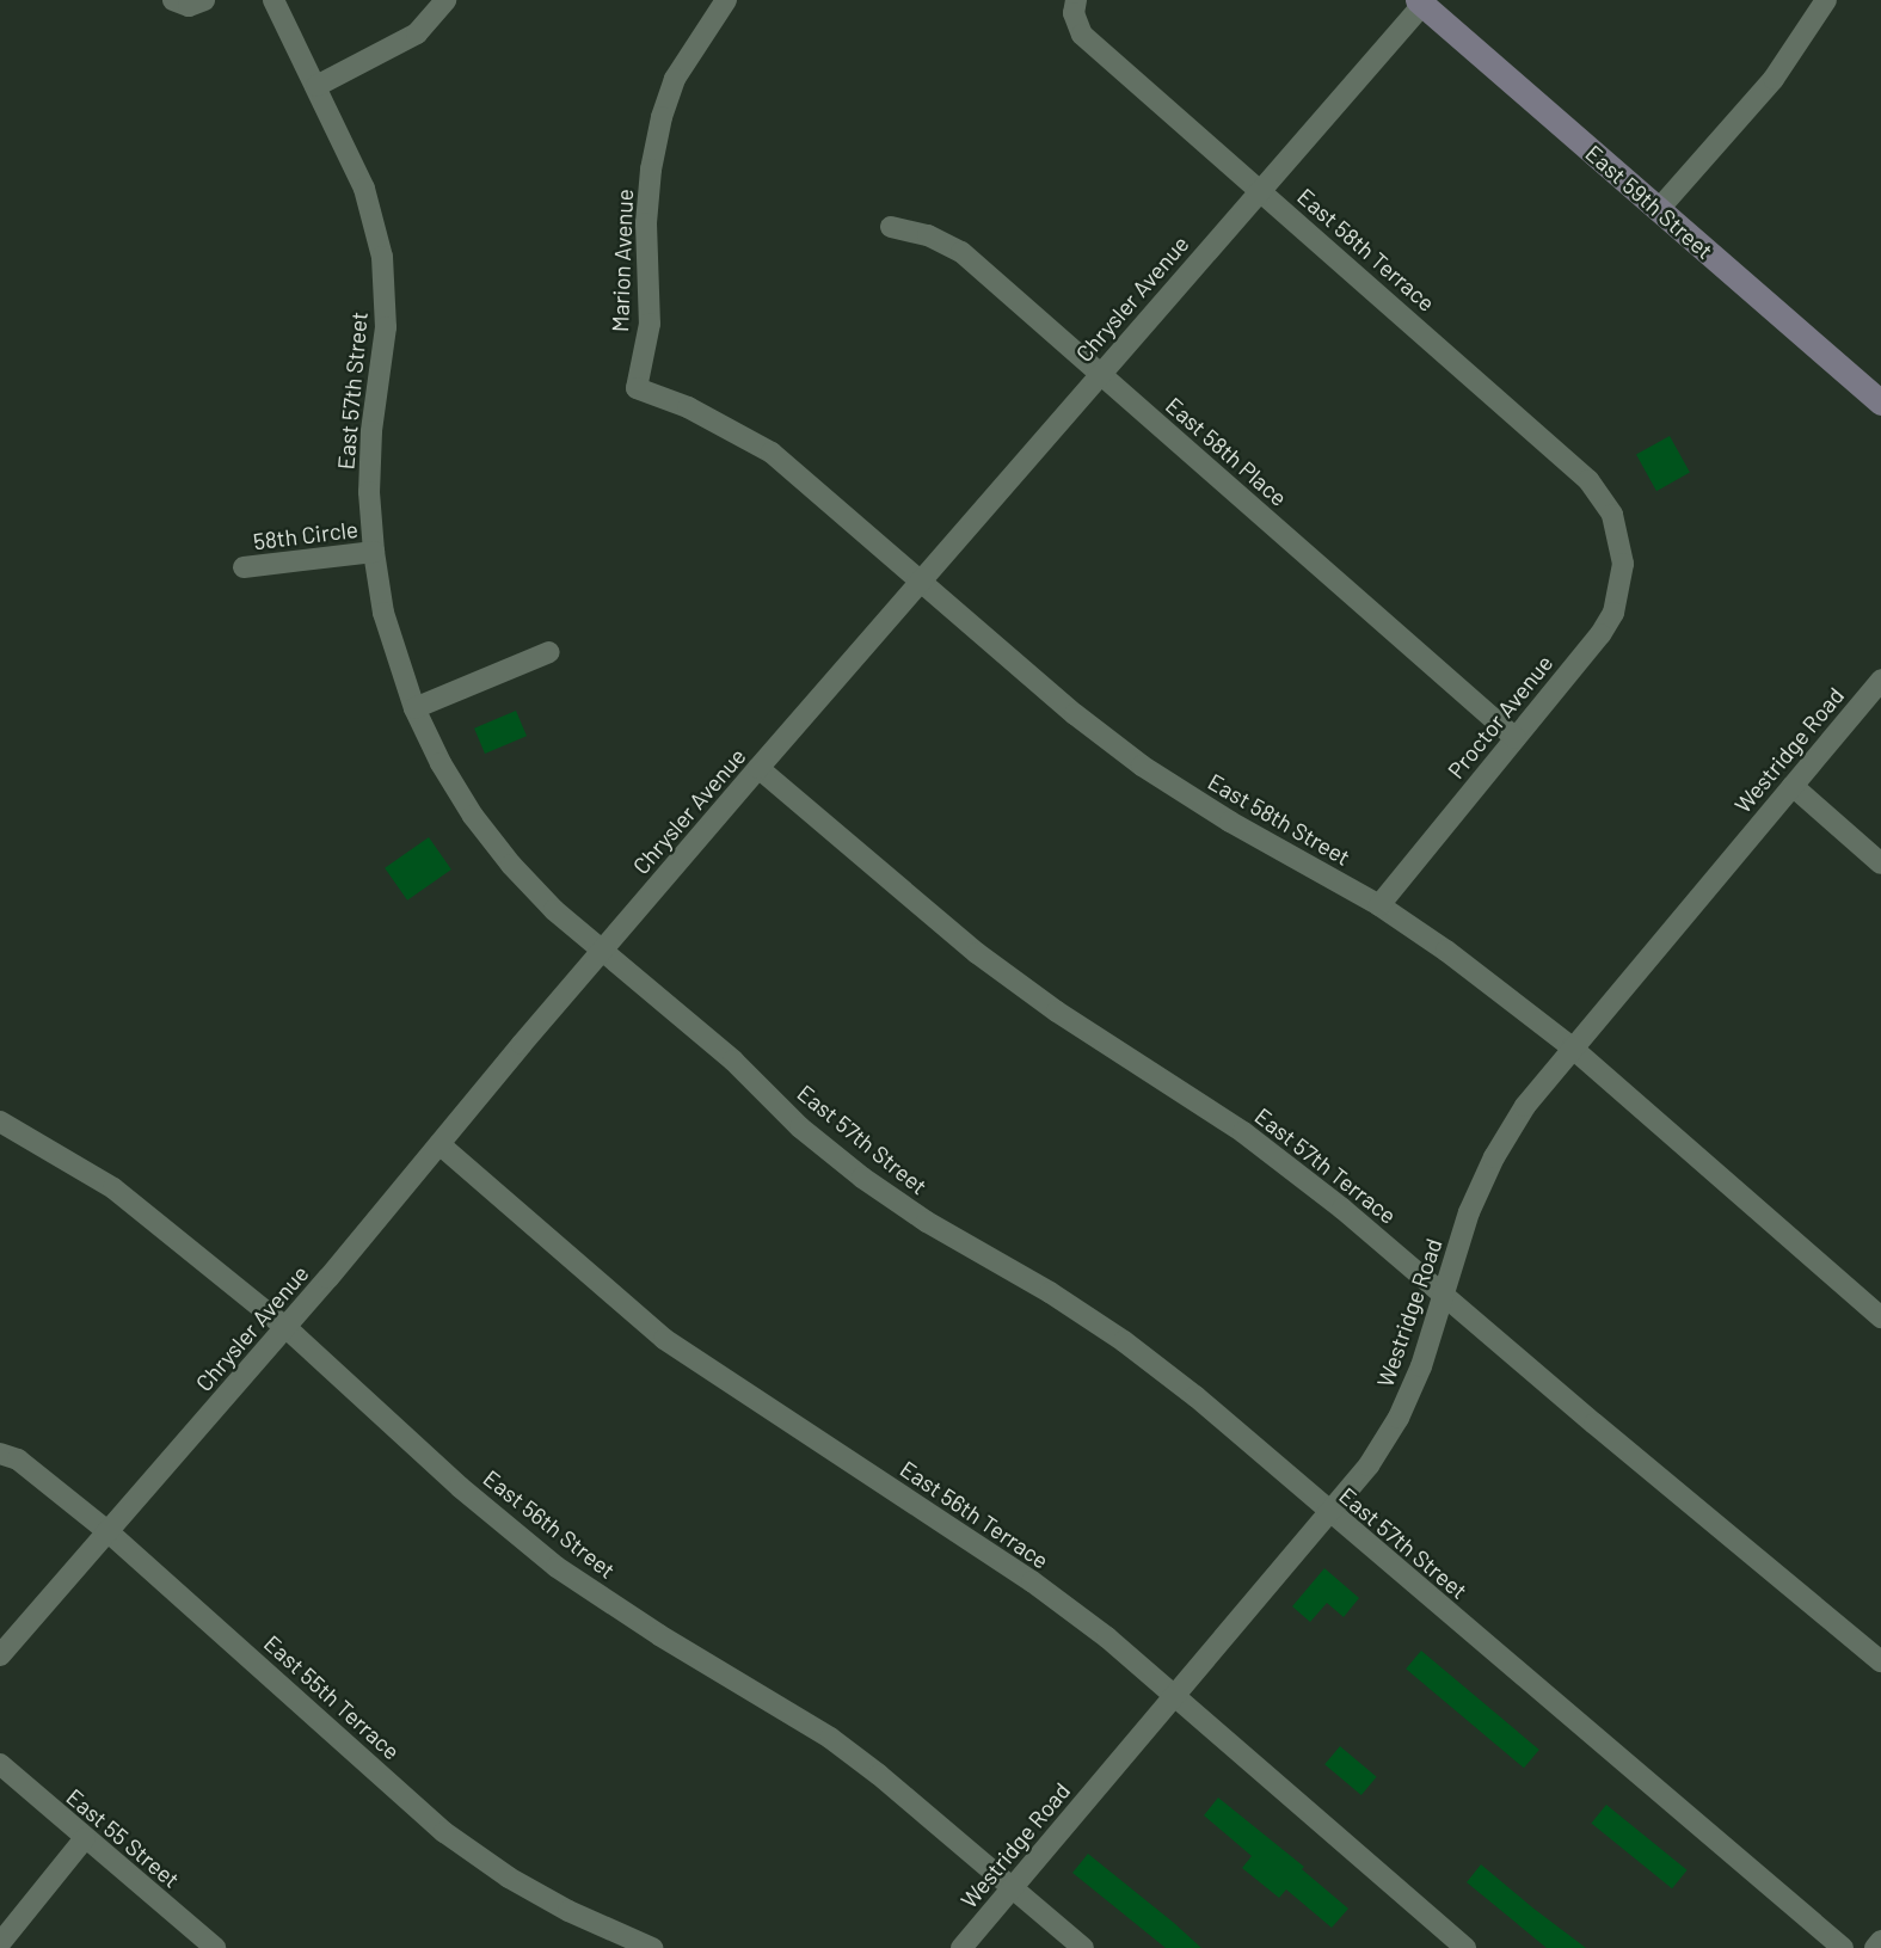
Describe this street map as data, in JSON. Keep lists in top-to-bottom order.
{
  "streets": {
    "street": [
      "East 59th Street",
      "East 58th Terrace",
      "Marion Avenue",
      "Chrysler Avenue",
      "East 57th Street",
      "East 58th Place",
      "58th Circle",
      "Proctor Avenue",
      "Westridge Road",
      "East 58th Street",
      "East 57th Terrace",
      "East 56th Terrace",
      "East 56th Street",
      "East 55th Terrace",
      "East 55 Street"
    ]
  },
  "crossings": [
    ["East 59th Street", "Chrysler Avenue"],
    ["East 58th Terrace", "Chrysler Avenue"],
    ["East 58th Terrace", "Proctor Avenue"],
    ["Marion Avenue", "East 58th Street"],
    ["Chrysler Avenue", "East 57th Street"],
    ["Chrysler Avenue", "East 58th Place"],
    ["Chrysler Avenue", "East 58th Street"],
    ["Chrysler Avenue", "East 57th Terrace"],
    ["Chrysler Avenue", "East 56th Terrace"],
    ["Chrysler Avenue", "East 56th Street"],
    ["Chrysler Avenue", "East 55th Terrace"],
    ["East 57th Street", "58th Circle"],
    ["East 57th Street", "Westridge Road"],
    ["East 58th Place", "Proctor Avenue"],
    ["Proctor Avenue", "East 58th Street"],
    ["Westridge Road", "East 58th Street"],
    ["Westridge Road", "East 57th Terrace"],
    ["Westridge Road", "East 56th Terrace"],
    ["Westridge Road", "East 56th Street"]
  ]
}
